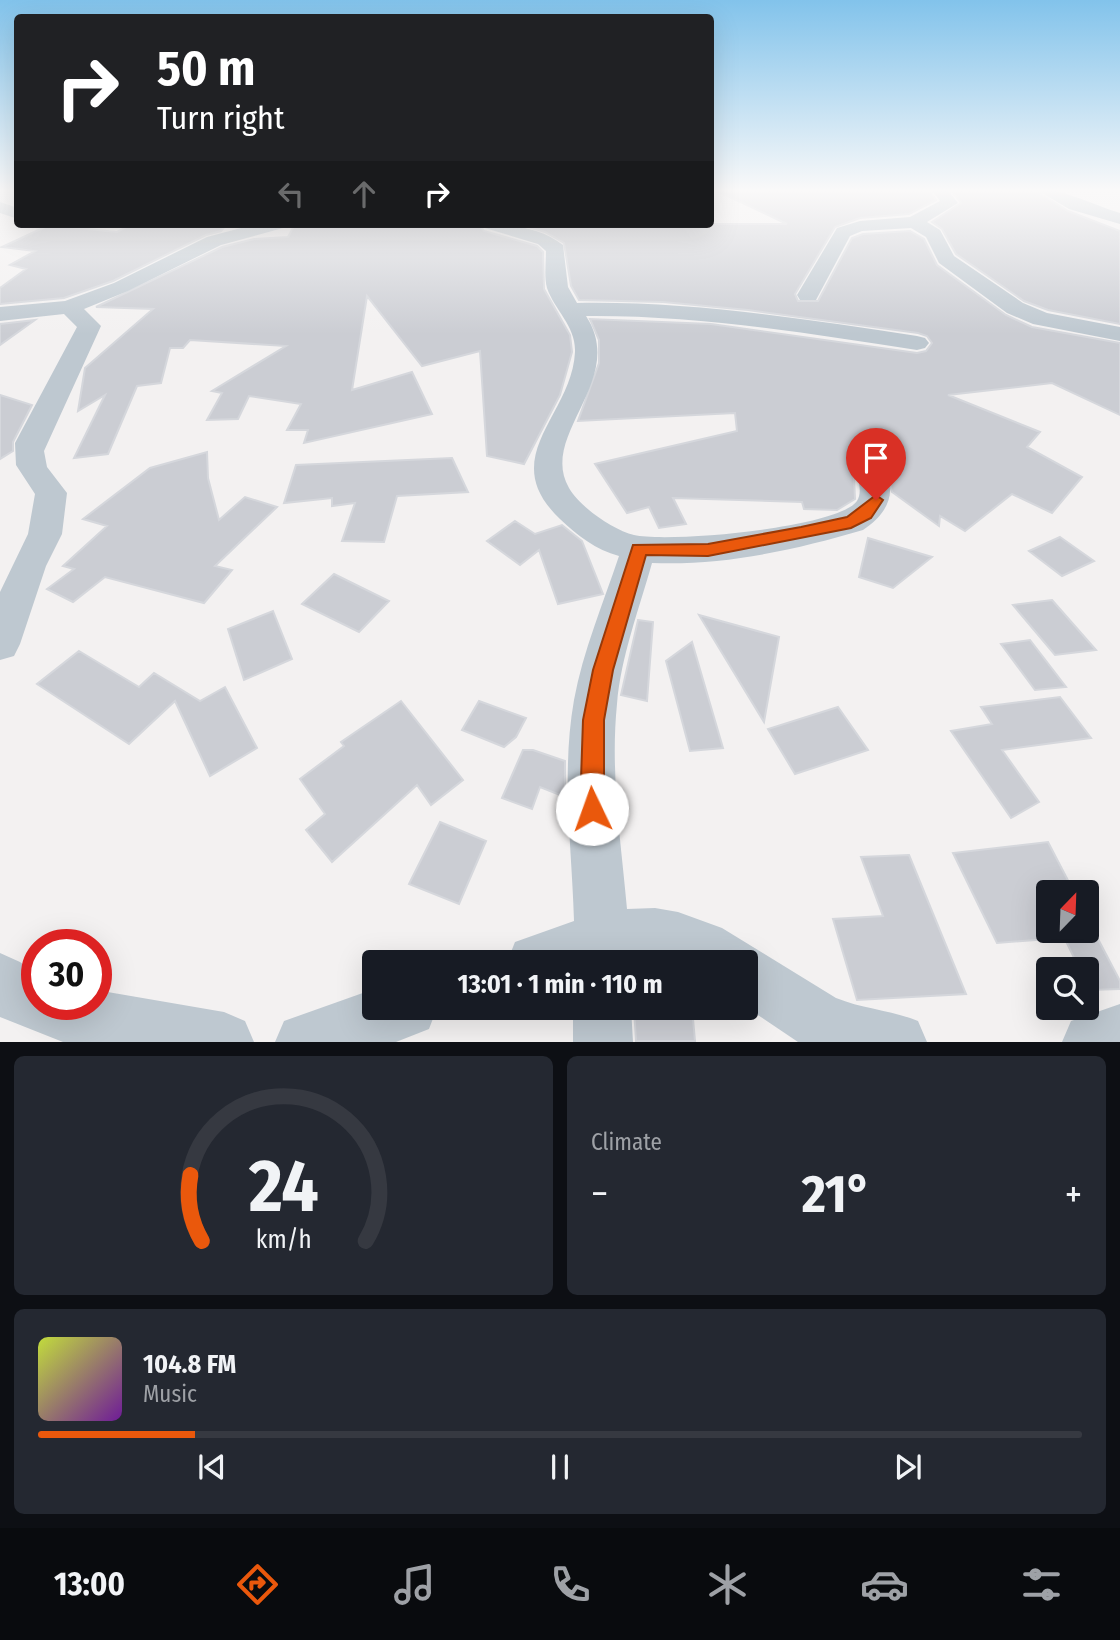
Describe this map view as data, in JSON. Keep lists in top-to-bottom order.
{
  "north": "top right",
  "page": {
    "turn": ["50 m", "Turn right"],
    "limit": "30",
    "trip": "13:01 · 1 min · 110 m",
    "tile": "Climate",
    "heat": ["−", "21°", "+"],
    "song": ["104.8 FM", "Music"],
    "tabs": "13:00",
    "gauge": ["24", "km/h"]
  }
}
